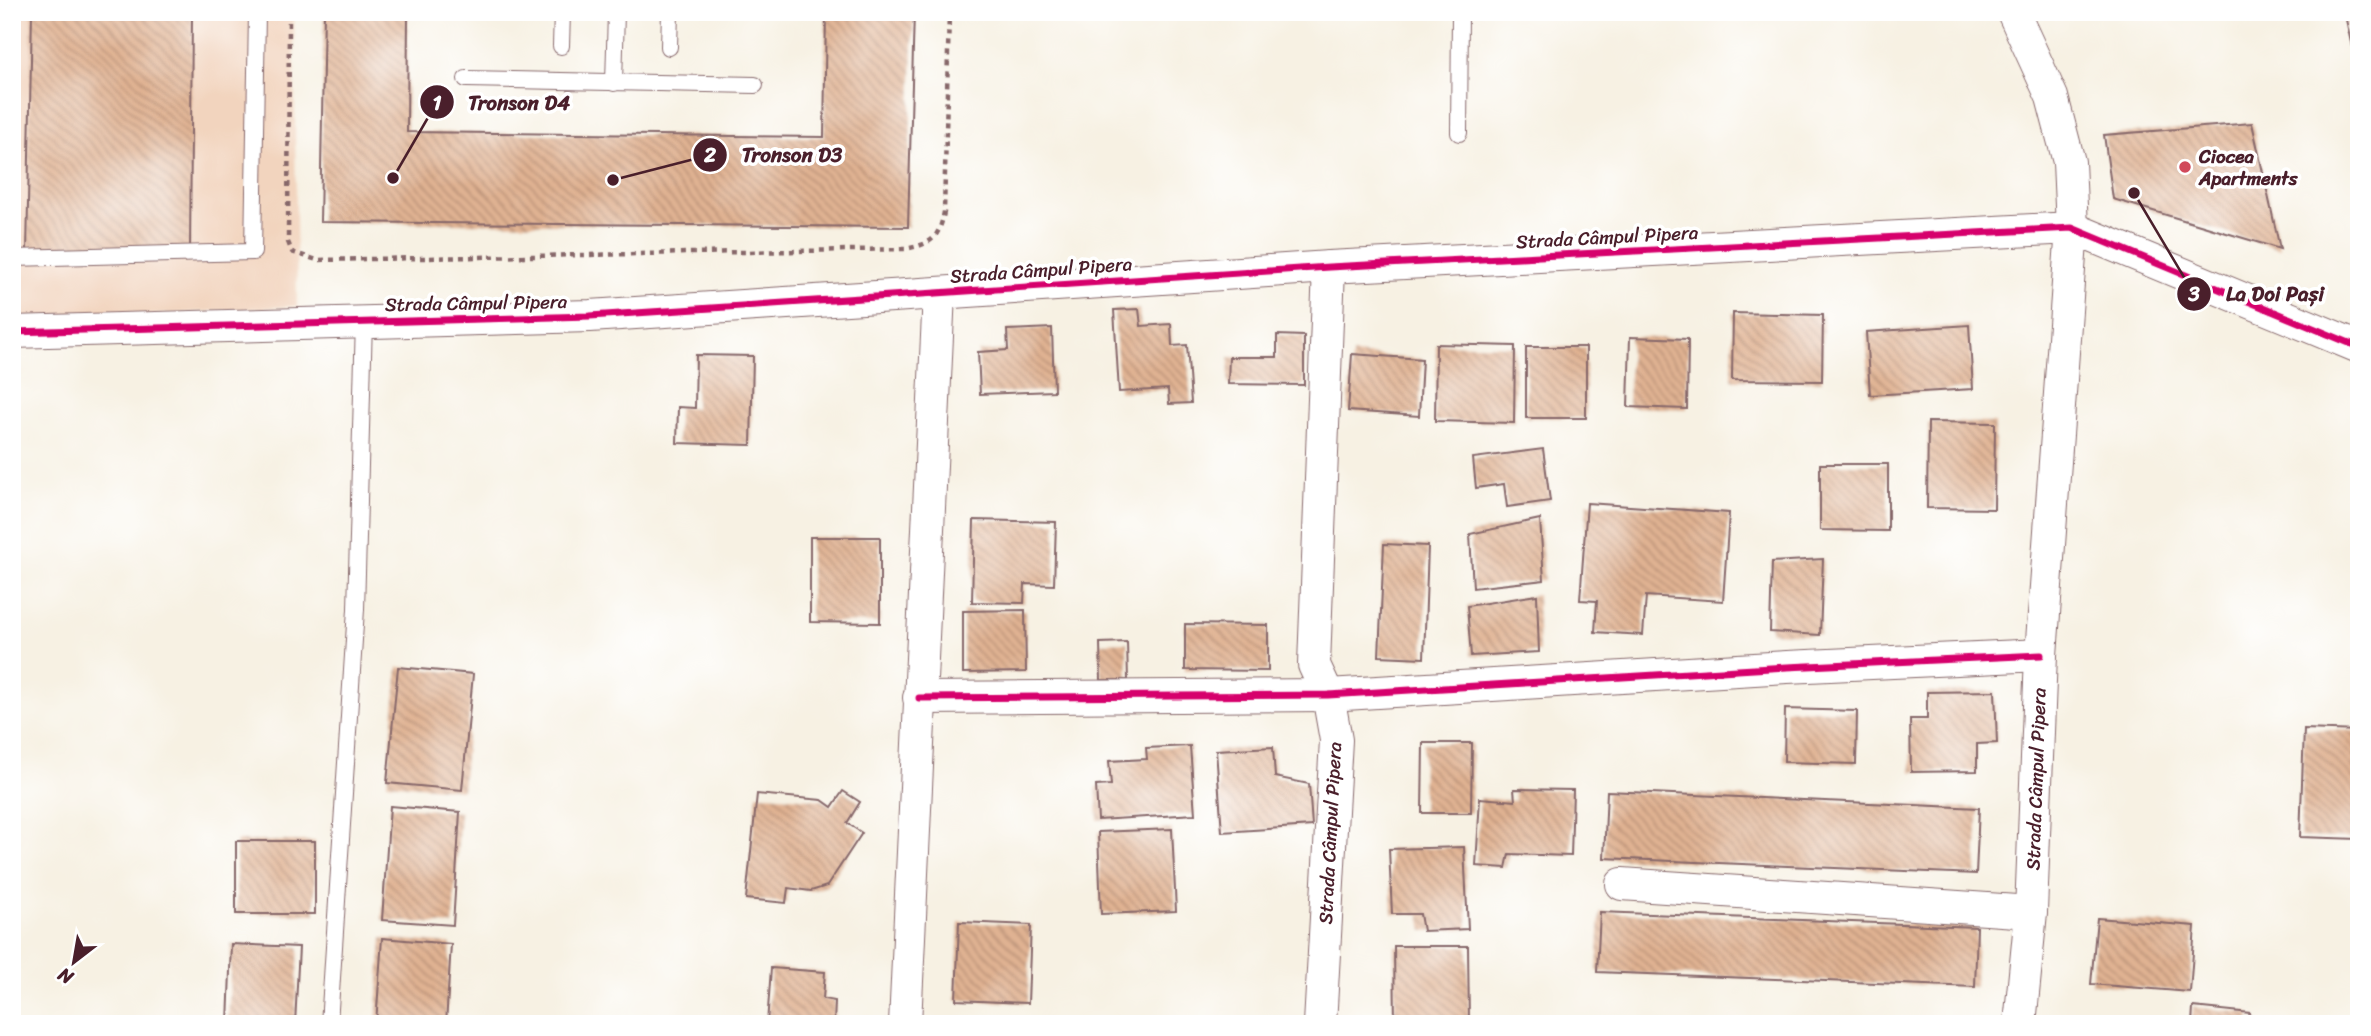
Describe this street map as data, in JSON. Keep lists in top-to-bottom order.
{
  "streets": {
    "street": ["Strada Câmpul Pipera"]
  },
  "places": [
    "Ciocea Apartments",
    "Tronson D4",
    "Tronson D3",
    "La Doi Pași"
  ],
  "north": "bottom left"
}
